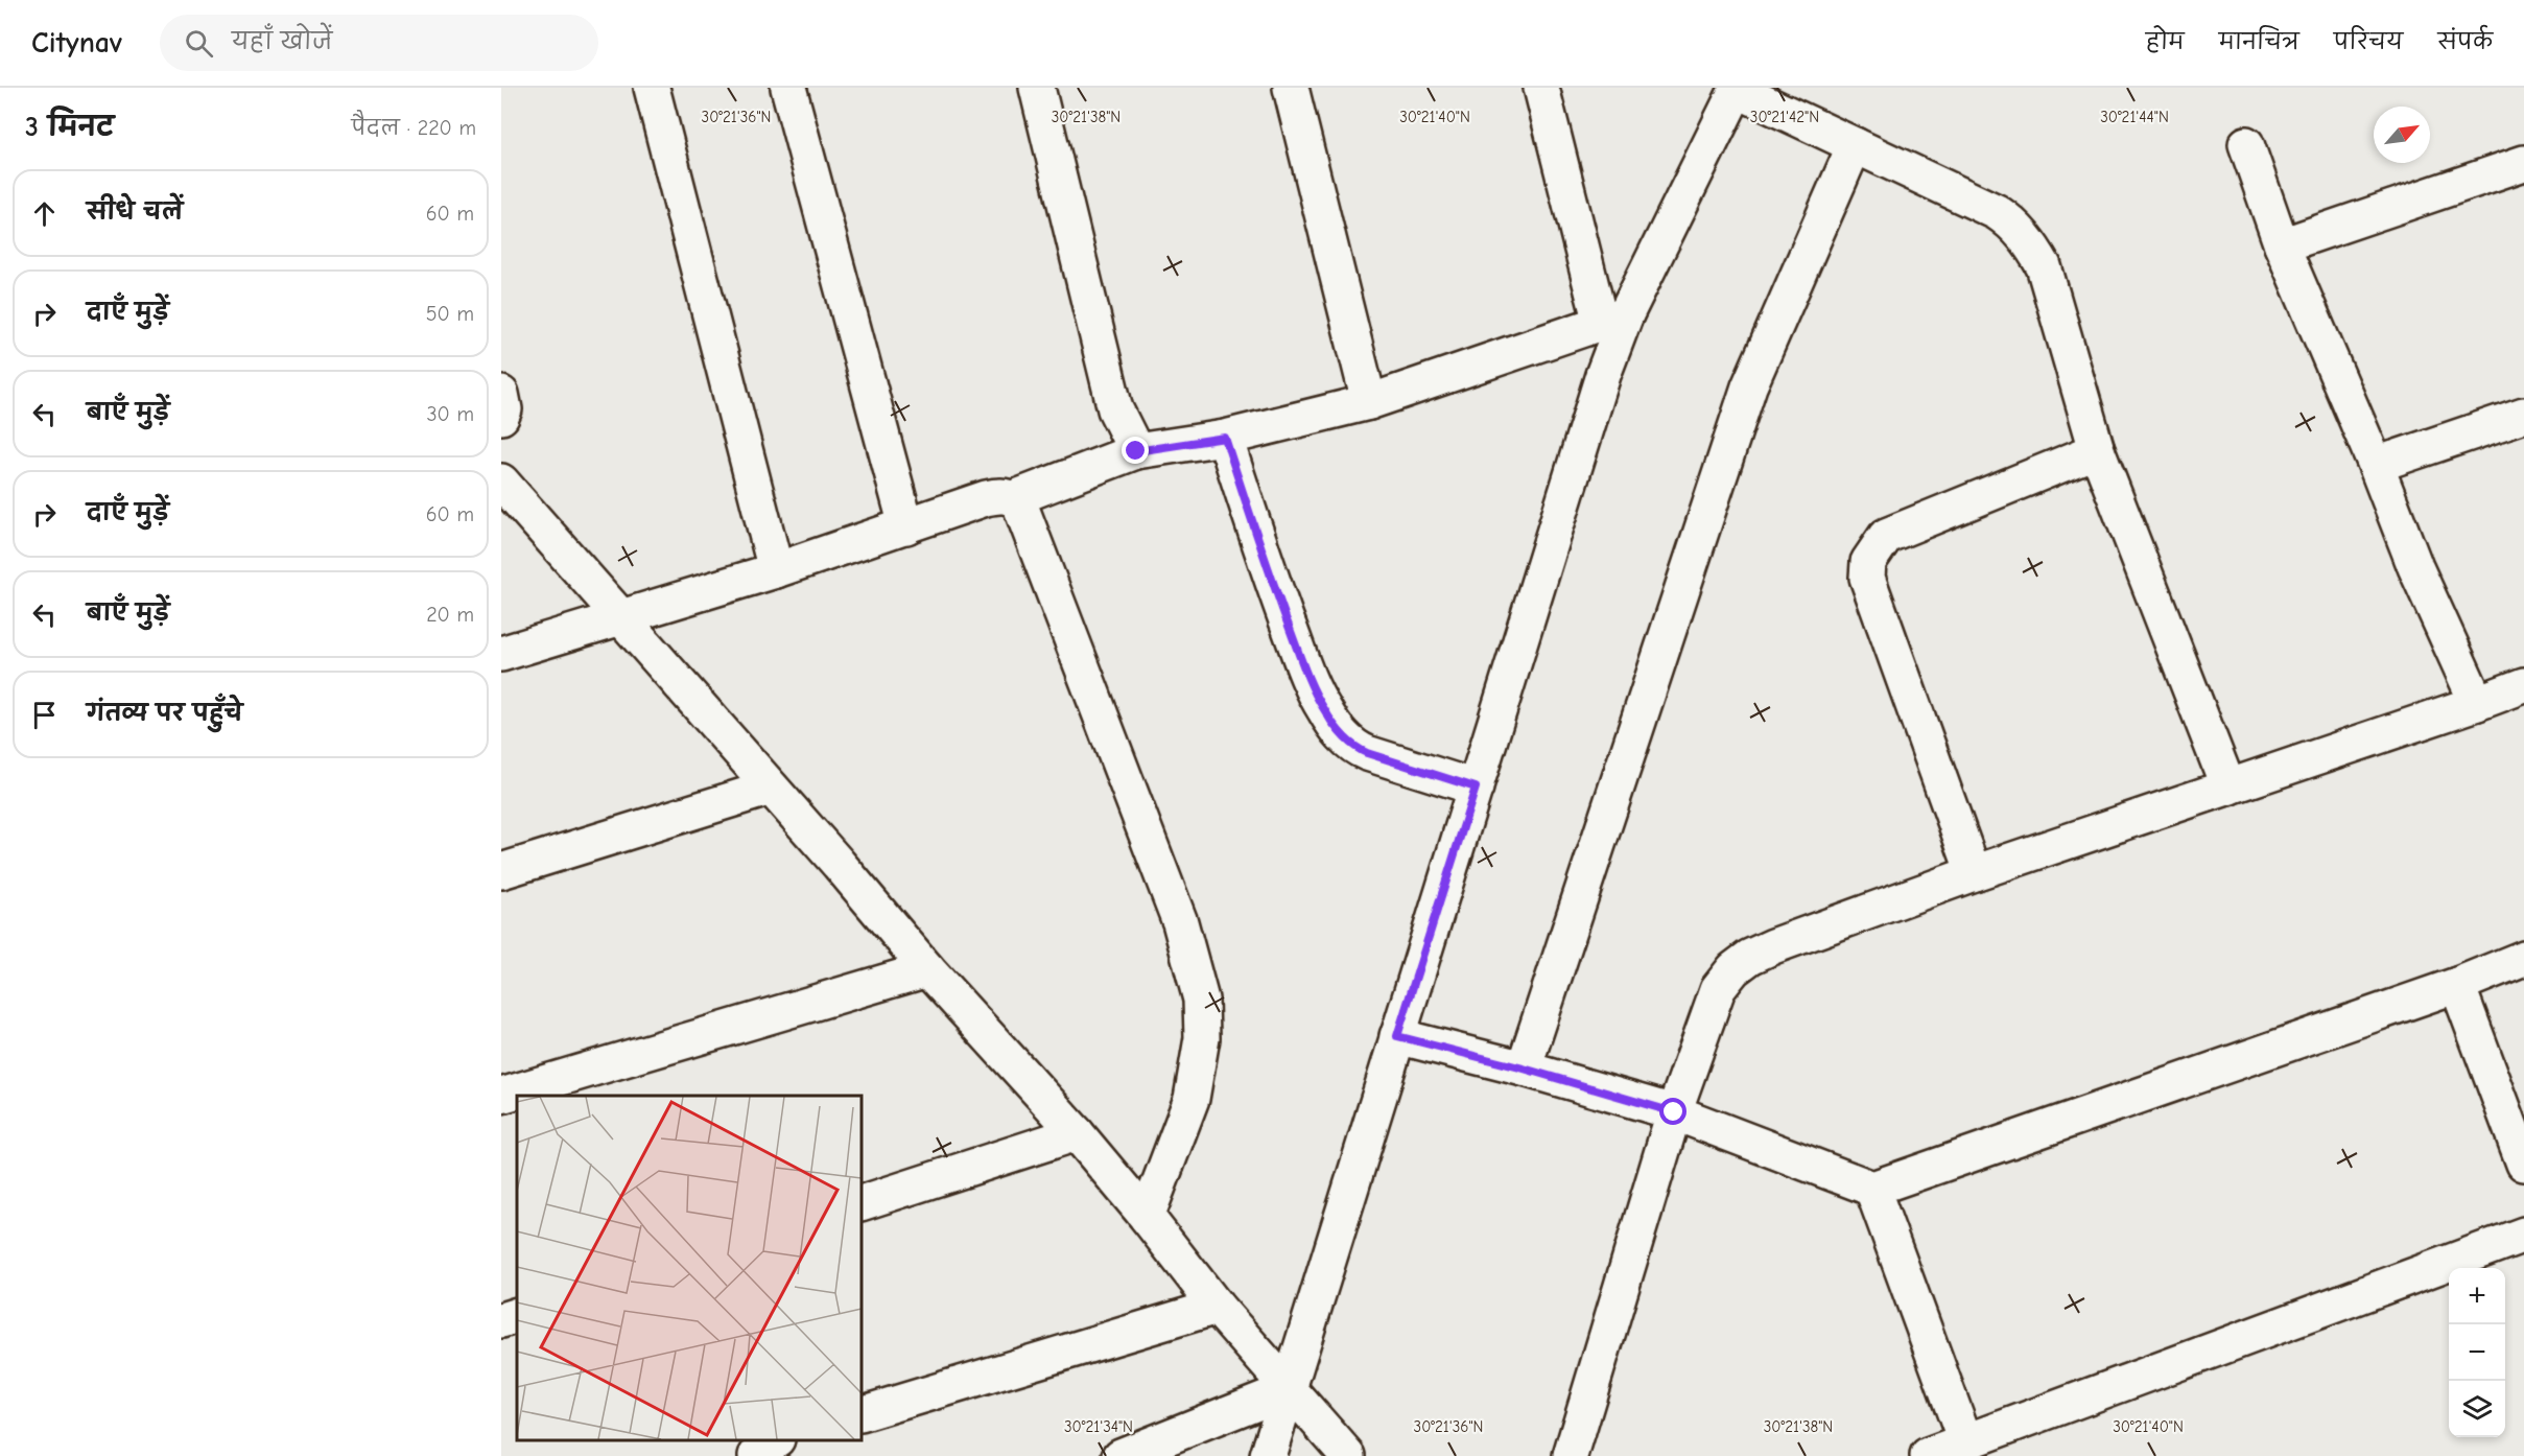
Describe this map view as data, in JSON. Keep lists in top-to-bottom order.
{
  "north": "top right",
  "page": {
    "header": "Citynav",
    "search": "यहाँ खोजें",
    "nav": [
      "होम",
      "मानचित्र",
      "परिचय",
      "संपर्क"
    ],
    "heading": ["3 मिनट", "पैदल · 220 m"],
    "list": [
      ["सीधे चलें", "60 m"],
      ["दाएँ मुड़ें", "50 m"],
      ["बाएँ मुड़ें", "30 m"],
      ["दाएँ मुड़ें", "60 m"],
      ["बाएँ मुड़ें", "20 m"],
      "गंतव्य पर पहुँचे"
    ],
    "map_buttons": ["+", "−"]
  },
  "coordinates": [
    "30°21'36\"N",
    "30°21'38\"N",
    "30°21'40\"N",
    "30°21'42\"N",
    "30°21'44\"N",
    "30°21'34\"N"
  ]
}
